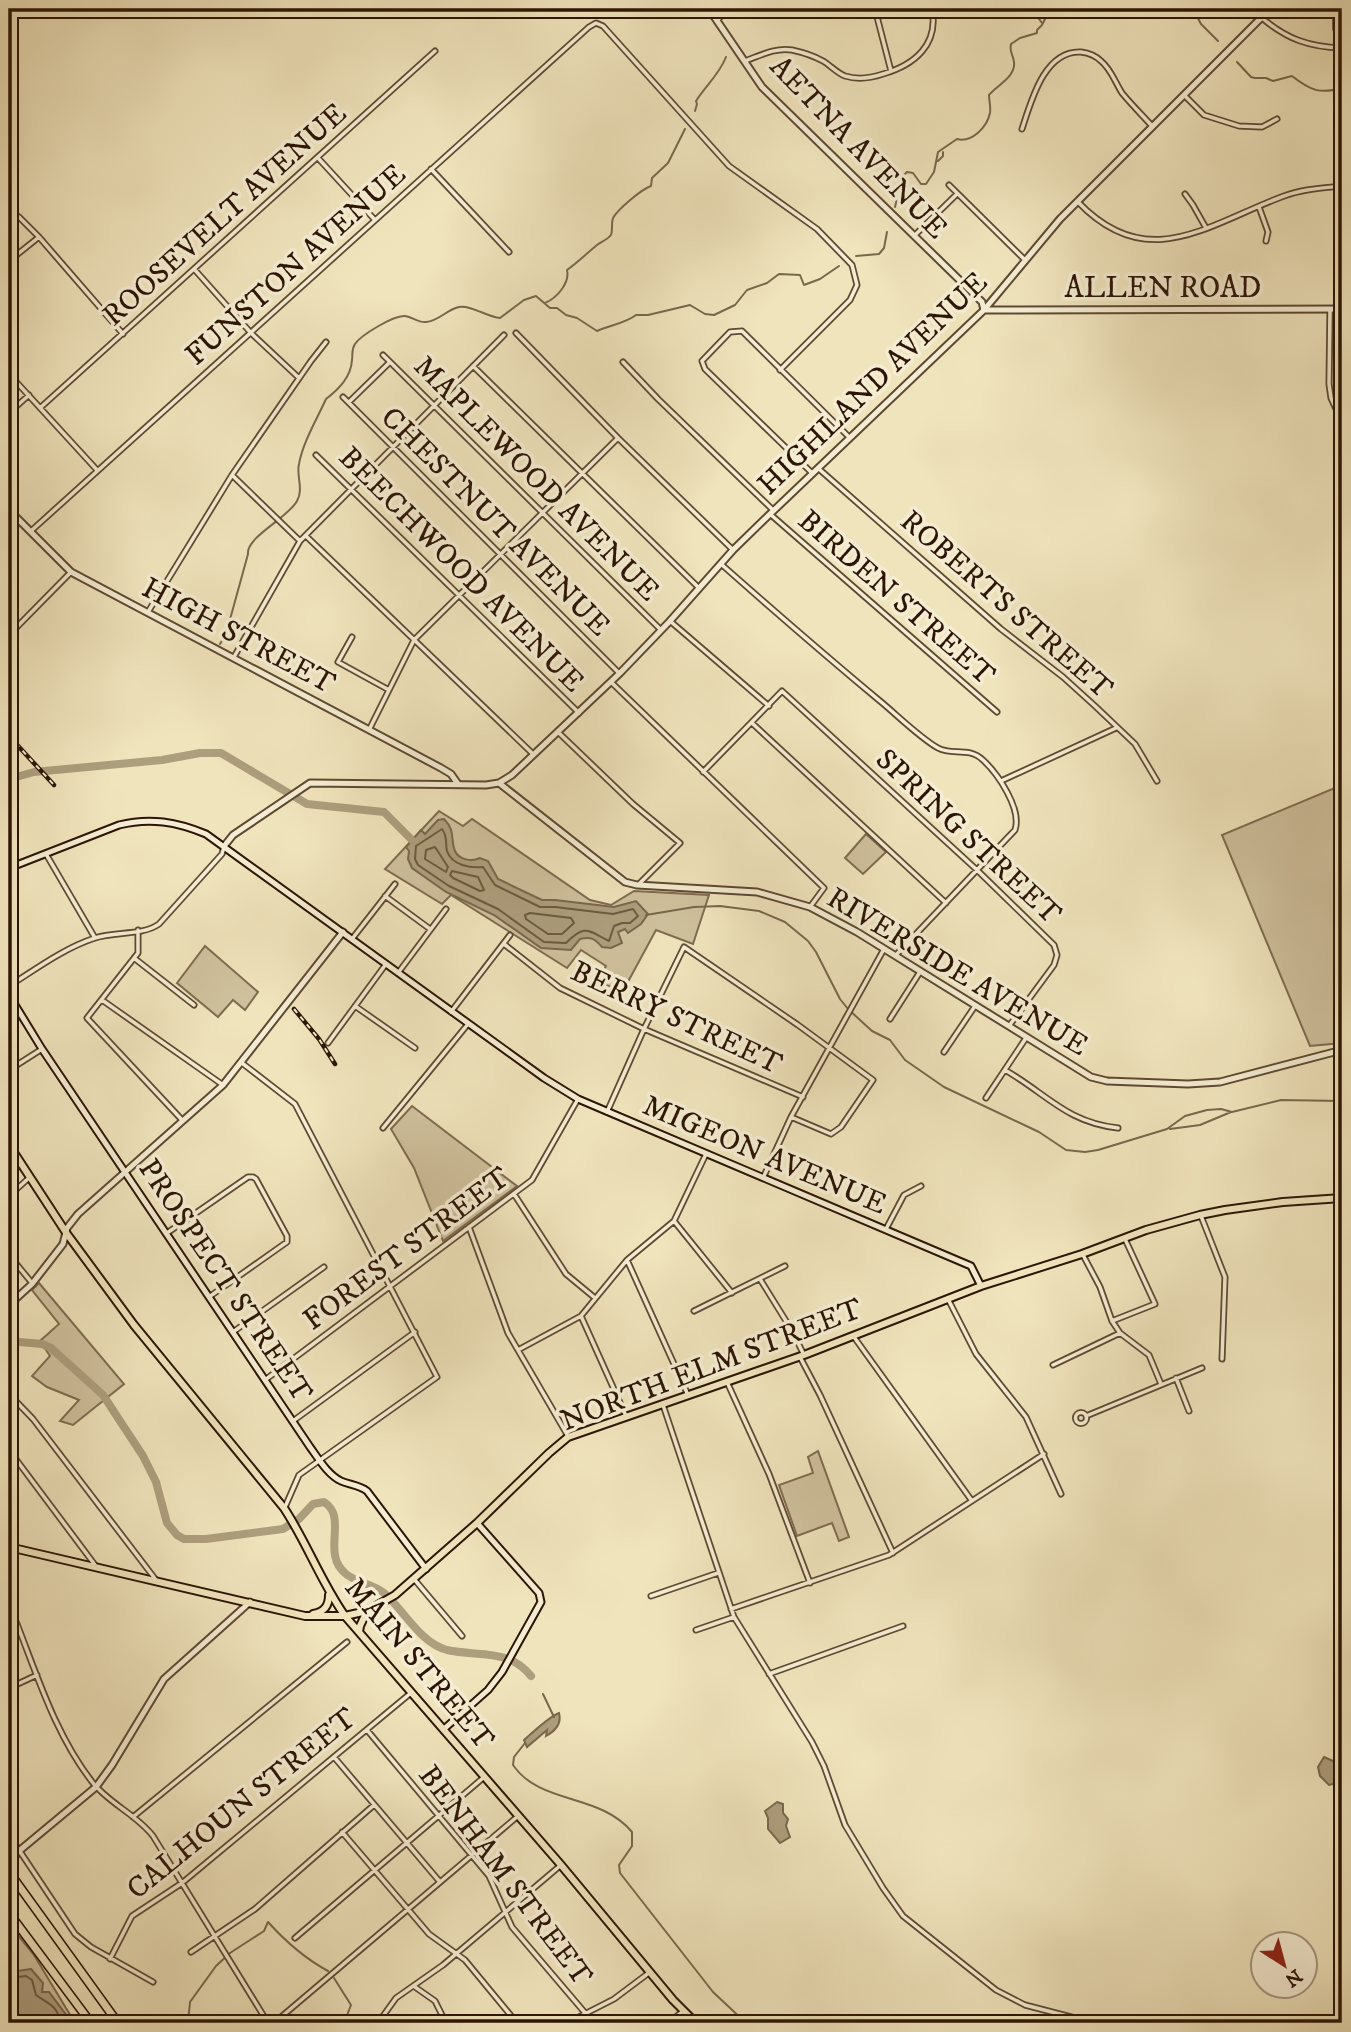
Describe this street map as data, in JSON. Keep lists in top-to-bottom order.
{
  "streets": {
    "main road": ["NORTH ELM STREET", "MAIN STREET"],
    "street": [
      "AETNA AVENUE",
      "ROOSEVELT AVENUE",
      "FUNSTON AVENUE",
      "ALLEN ROAD",
      "HIGHLAND AVENUE",
      "MAPLEWOOD AVENUE",
      "CHESTNUT AVENUE",
      "BEECHWOOD AVENUE",
      "BIRDEN STREET",
      "ROBERTS STREET",
      "HIGH STREET",
      "SPRING STREET",
      "RIVERSIDE AVENUE",
      "BERRY STREET",
      "MIGEON AVENUE",
      "FOREST STREET",
      "PROSPECT STREET",
      "CALHOUN STREET",
      "BENHAM STREET"
    ]
  },
  "crossings": [
    ["AETNA AVENUE", "ALLEN ROAD"],
    ["AETNA AVENUE", "HIGHLAND AVENUE"],
    ["FUNSTON AVENUE", "HIGH STREET"],
    ["ALLEN ROAD", "HIGHLAND AVENUE"],
    ["HIGHLAND AVENUE", "MAPLEWOOD AVENUE"],
    ["HIGHLAND AVENUE", "CHESTNUT AVENUE"],
    ["HIGHLAND AVENUE", "BEECHWOOD AVENUE"],
    ["HIGHLAND AVENUE", "BIRDEN STREET"],
    ["HIGHLAND AVENUE", "ROBERTS STREET"],
    ["HIGHLAND AVENUE", "RIVERSIDE AVENUE"],
    ["SPRING STREET", "RIVERSIDE AVENUE"],
    ["MIGEON AVENUE", "FOREST STREET"],
    ["MIGEON AVENUE", "NORTH ELM STREET"],
    ["FOREST STREET", "PROSPECT STREET"],
    ["PROSPECT STREET", "NORTH ELM STREET"],
    ["NORTH ELM STREET", "MAIN STREET"],
    ["MAIN STREET", "CALHOUN STREET"],
    ["CALHOUN STREET", "BENHAM STREET"]
  ],
  "north": "bottom right"
}
